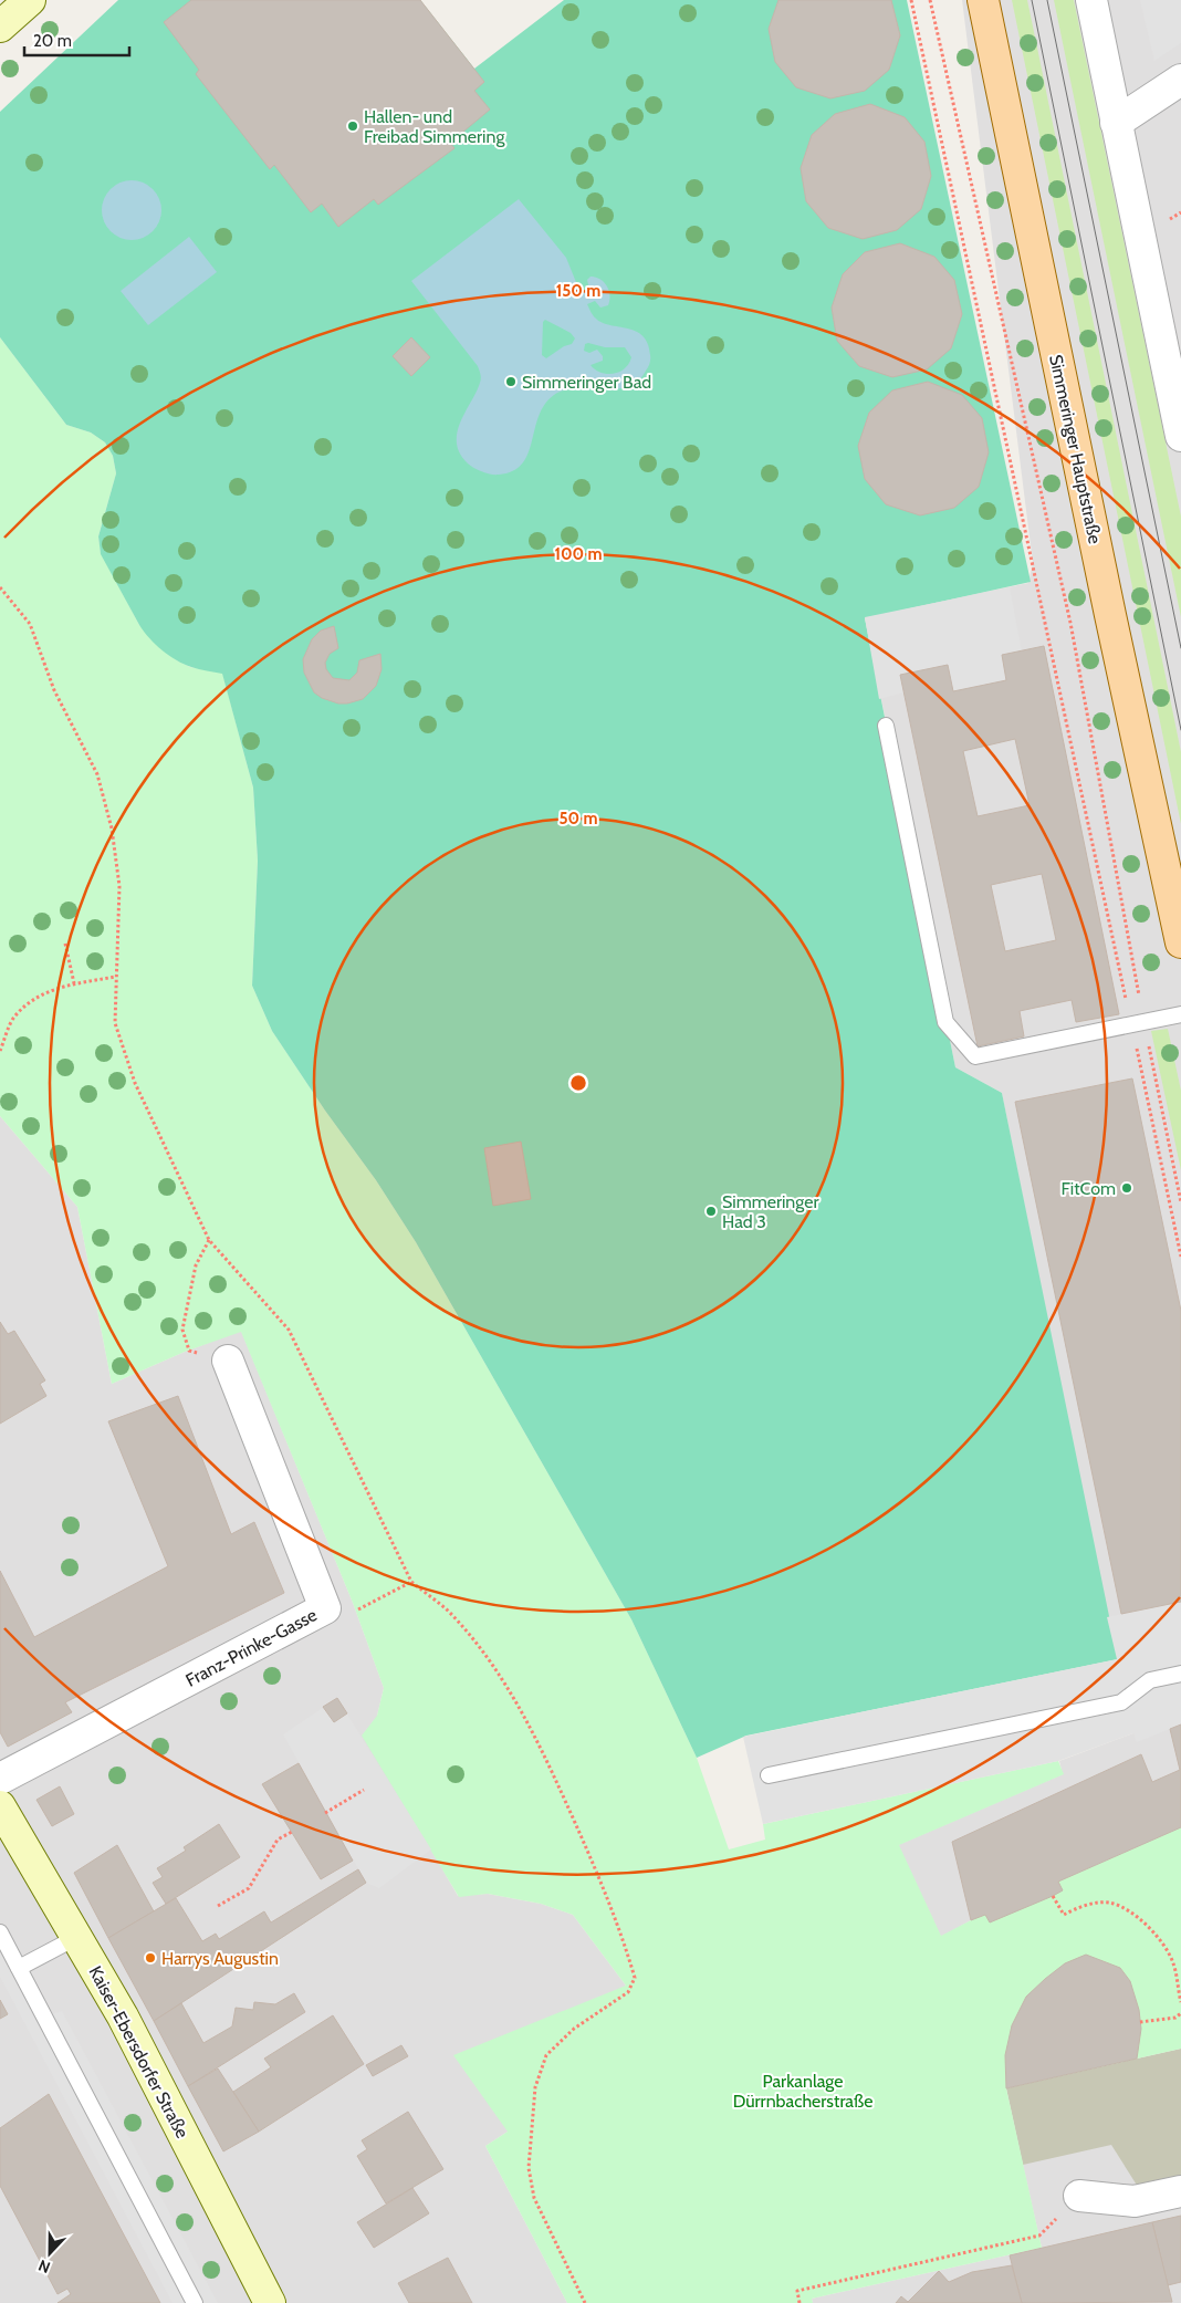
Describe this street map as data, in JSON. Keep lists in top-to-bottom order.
{
  "streets": {
    "main road": ["Simmeringer Hauptstraße", "Kaiser-Ebersdorfer Straße"],
    "street": ["Franz-Prinke-Gasse"]
  },
  "parks": ["Parkanlage Dürrnbacherstraße"],
  "places": [
    "Hallen- und Freibad Simmering",
    "Simmeringer Bad",
    "FitCom",
    "Simmeringer Had 3",
    "Harrys Augustin"
  ],
  "scale_bar": "20 m",
  "north": "bottom",
  "rings": ["150 m", "100 m", "50 m"]
}
